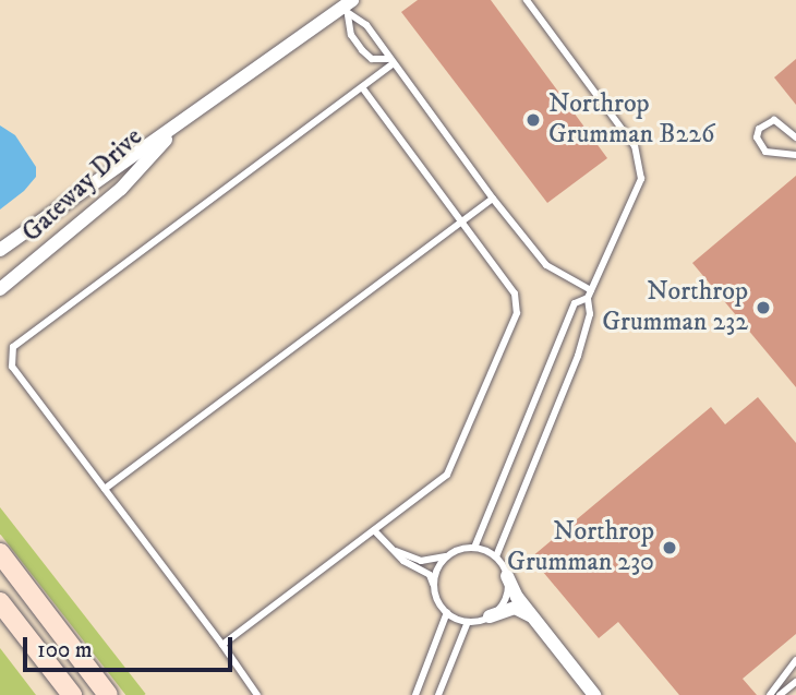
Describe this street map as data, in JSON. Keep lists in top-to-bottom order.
{
  "streets": {
    "street": ["Gateway Drive"]
  },
  "places": ["Northrop Grumman B226", "Northrop Grumman 232", "Northrop Grumman 230"],
  "scale_bar": "100 m"
}
